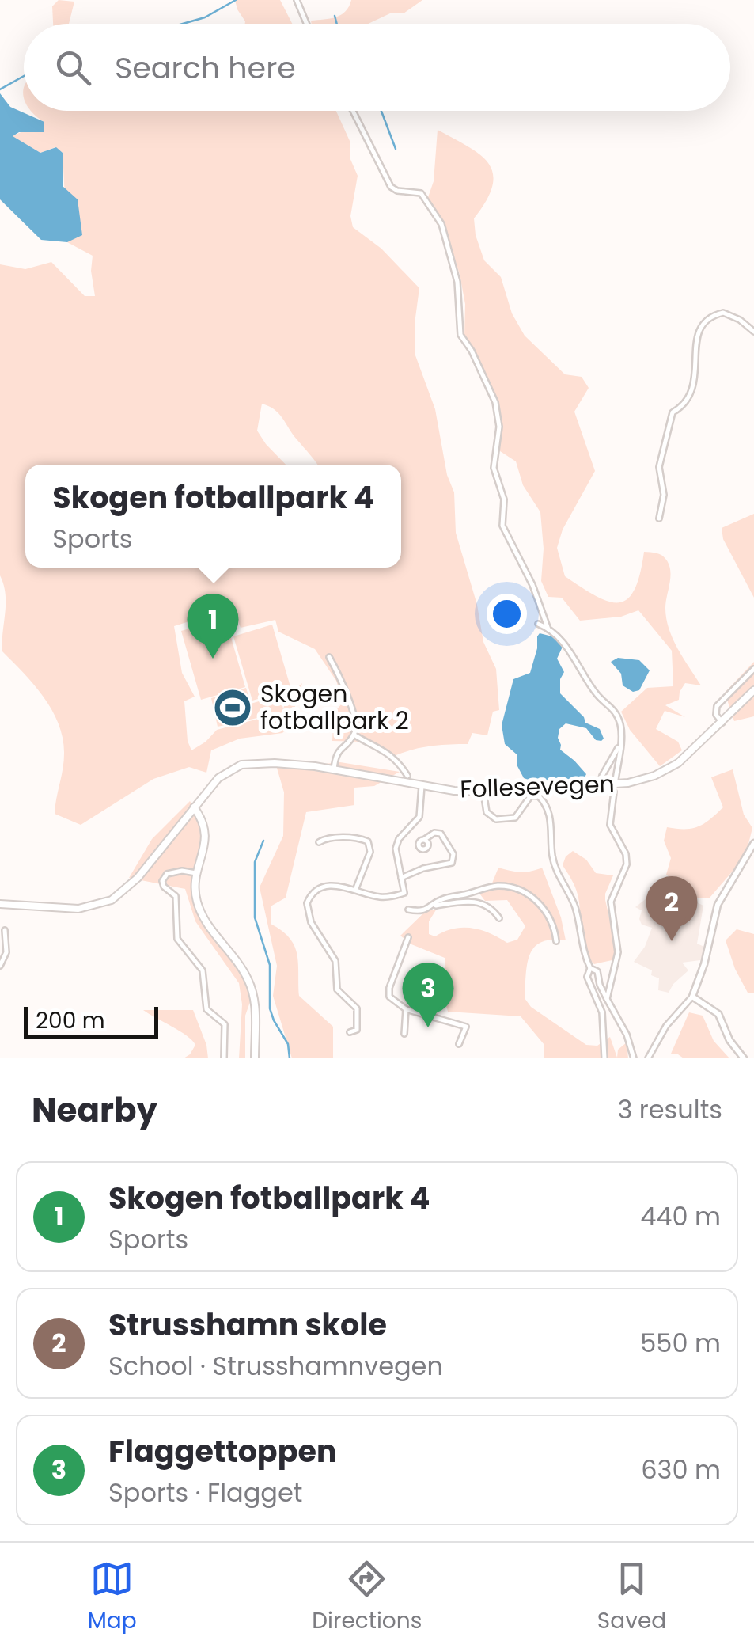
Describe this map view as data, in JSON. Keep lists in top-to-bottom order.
{
  "streets": {
    "main road": ["Follesevegen"]
  },
  "places": {
    "sports": ["Skogen fotballpark 2"]
  },
  "scale_bar": "200 m",
  "page": {
    "search": "Search here",
    "popup": ["Skogen fotballpark 4", "Sports"],
    "pins": ["1", "2", "3"],
    "scale": "200 m",
    "heading": ["Nearby", "3 results"],
    "list": [
      {
        "mark": "1",
        "name": "Skogen fotballpark 4",
        "note": "Sports",
        "value": "440 m"
      },
      {
        "mark": "2",
        "name": "Strusshamn skole",
        "note": "School · Strusshamnvegen",
        "value": "550 m"
      },
      {
        "mark": "3",
        "name": "Flaggettoppen",
        "note": "Sports · Flagget",
        "value": "630 m"
      }
    ],
    "nav": ["Map", "Directions", "Saved"]
  }
}
